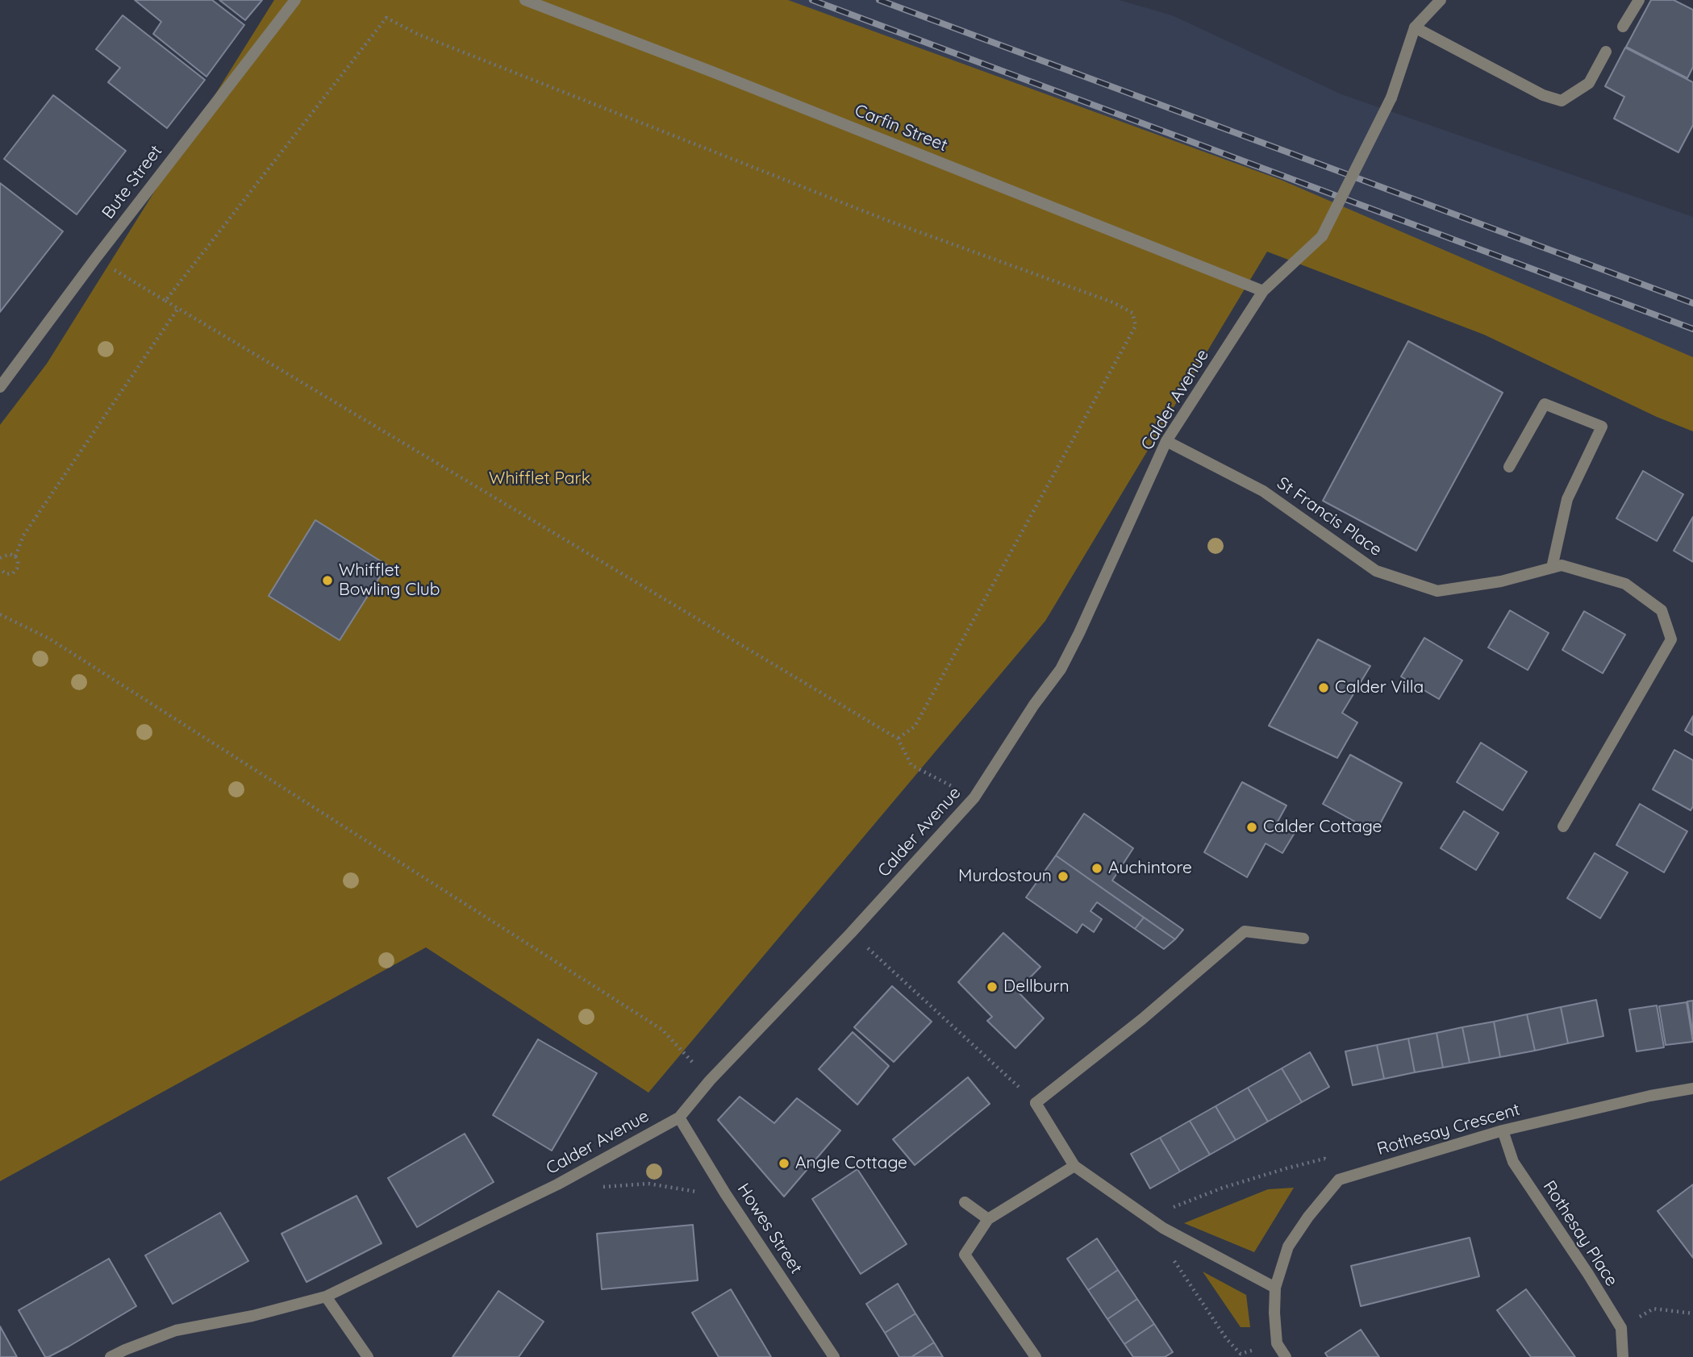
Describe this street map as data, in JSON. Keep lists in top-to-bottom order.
{
  "streets": {
    "street": [
      "Carfin Street",
      "Bute Street",
      "Calder Avenue",
      "St Francis Place",
      "Rothesay Crescent",
      "Howes Street",
      "Rothesay Place"
    ]
  },
  "crossings": [
    ["Carfin Street", "Calder Avenue"],
    ["Calder Avenue", "St Francis Place"],
    ["Calder Avenue", "Howes Street"],
    ["Rothesay Crescent", "Rothesay Place"]
  ],
  "parks": ["Whifflet Park"],
  "places": [
    "Whifflet Bowling Club",
    "Calder Villa",
    "Calder Cottage",
    "Auchintore",
    "Murdostoun",
    "Dellburn",
    "Angle Cottage"
  ]
}
